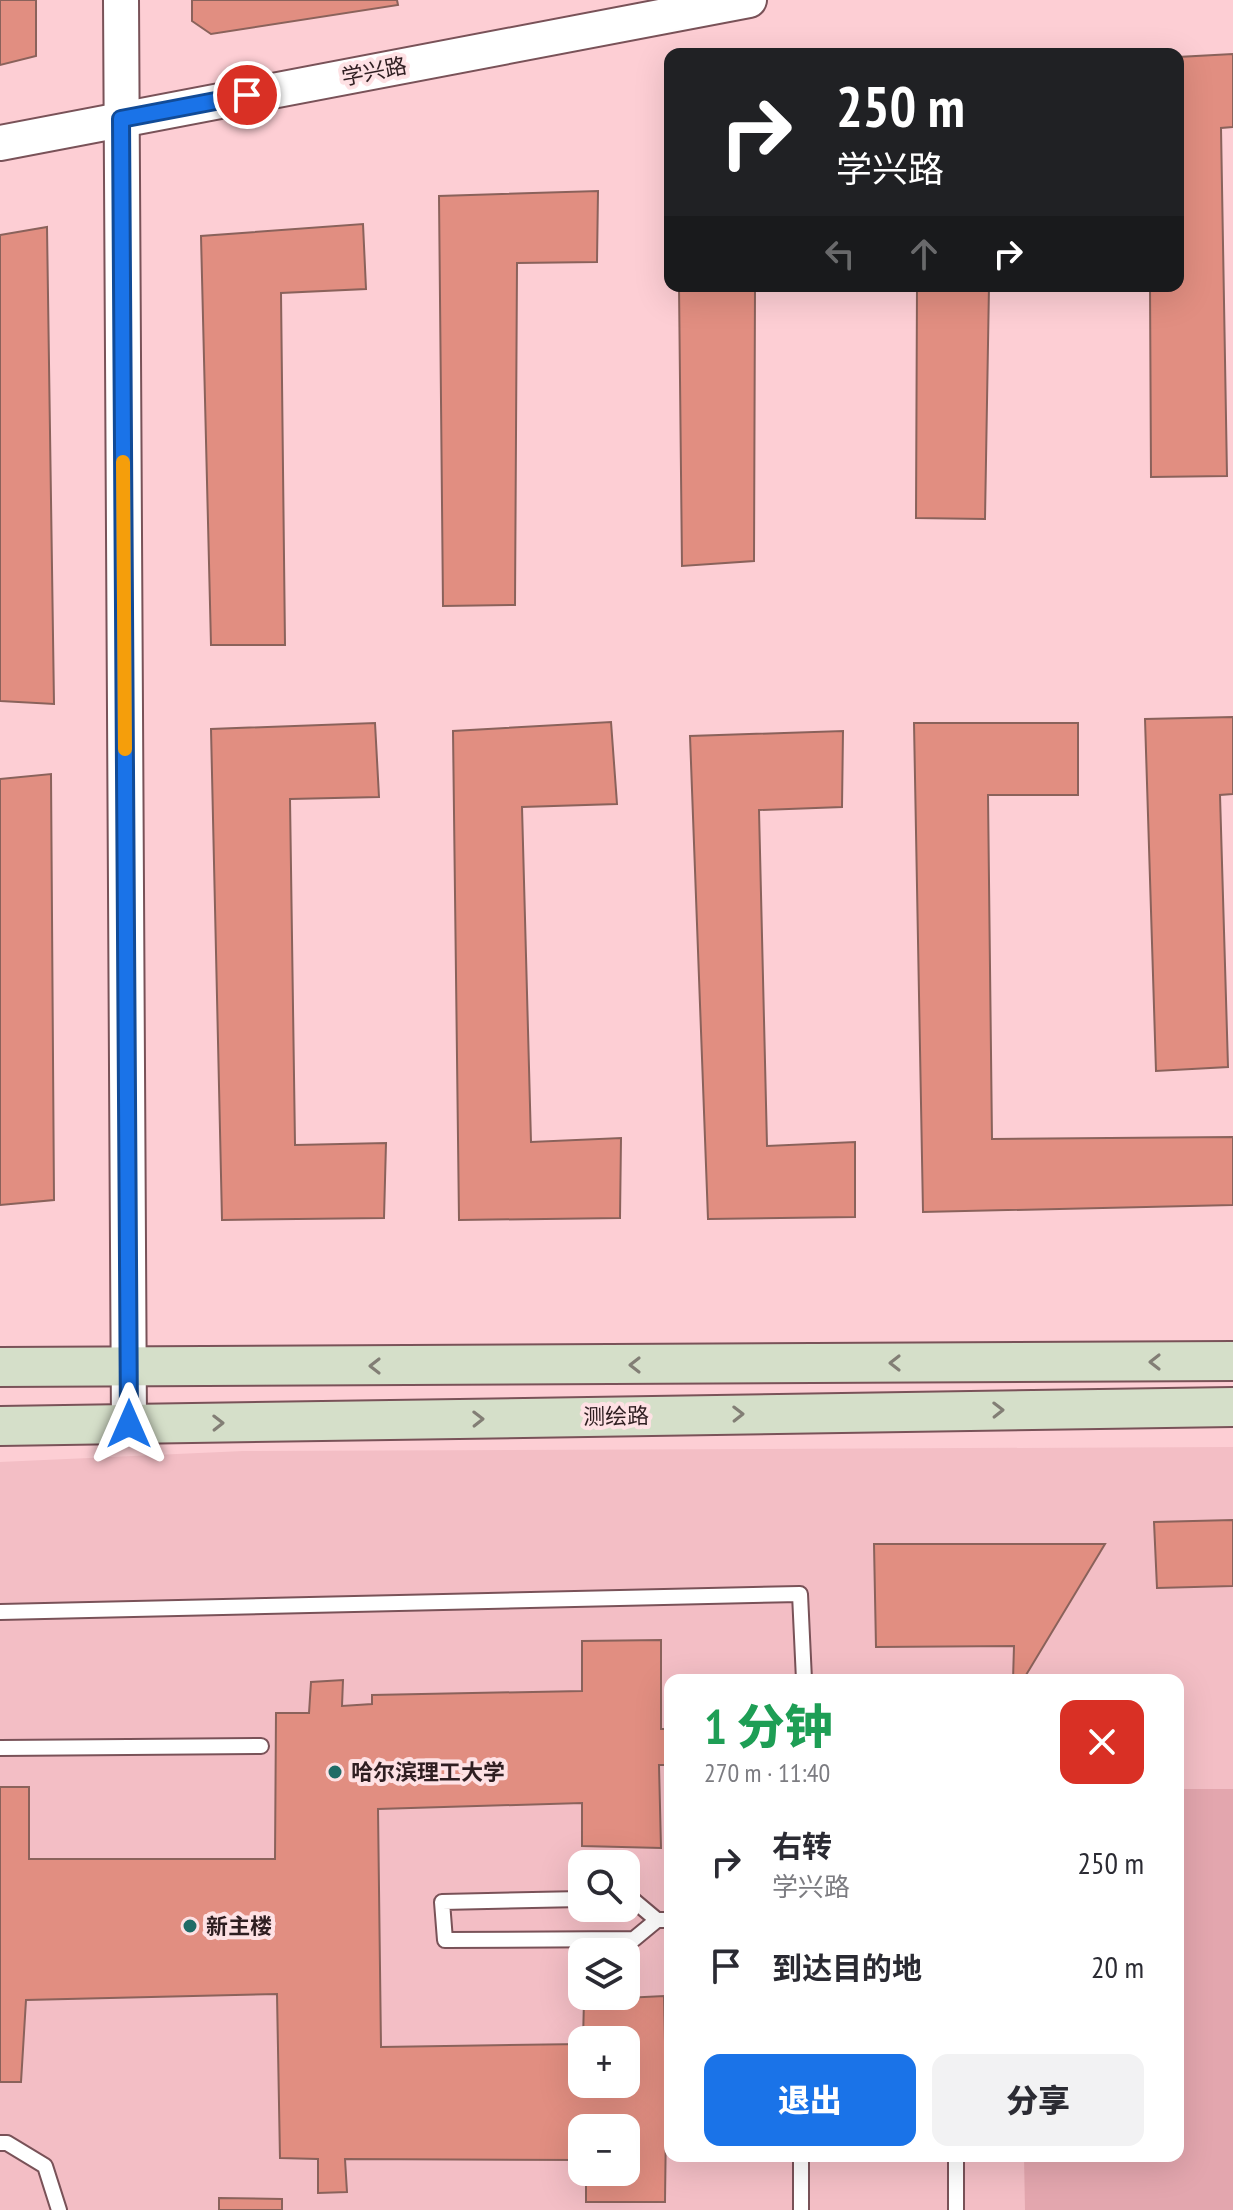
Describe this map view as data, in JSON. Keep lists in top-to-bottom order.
{
  "streets": {
    "main road": ["测绘路"],
    "street": ["学兴路"]
  },
  "places": ["哈尔滨理工大学", "新主楼"],
  "page": {
    "turn": ["250 m", "学兴路"],
    "heading": ["1 分钟", "270 m · 11:40"],
    "list": [
      {
        "name": "右转",
        "note": "学兴路",
        "value": "250 m"
      },
      {
        "name": "到达目的地",
        "value": "20 m"
      }
    ],
    "map_buttons": ["+", "−"],
    "buttons": ["退出", "分享"]
  }
}
